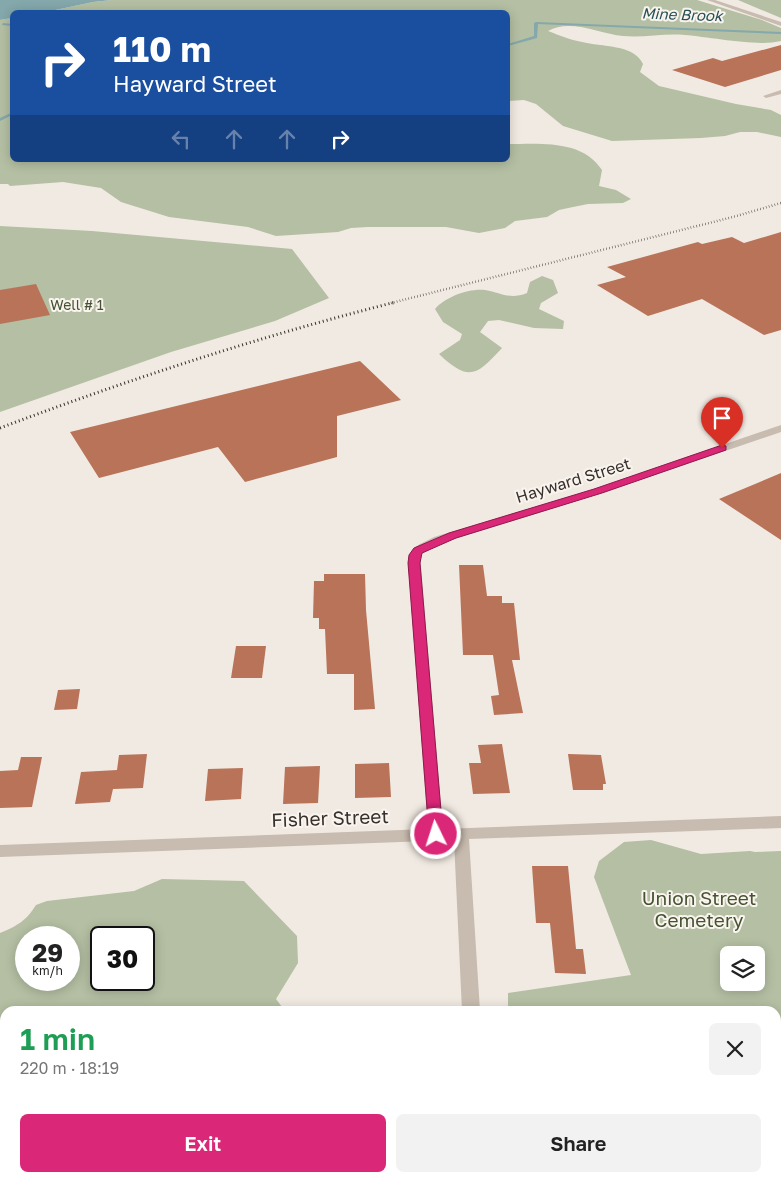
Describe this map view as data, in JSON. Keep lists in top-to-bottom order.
{
  "streets": {
    "street": ["Hayward Street", "Fisher Street"]
  },
  "crossings": [
    ["Hayward Street", "Fisher Street"]
  ],
  "water": ["Mine Brook"],
  "parks": ["Well # 1", "Union Street Cemetery"],
  "page": {
    "turn": ["110 m", "Hayward Street"],
    "speed": "29 km/h",
    "limit": "30",
    "heading": ["1 min", "220 m · 18:19"],
    "buttons": ["Exit", "Share"]
  }
}
